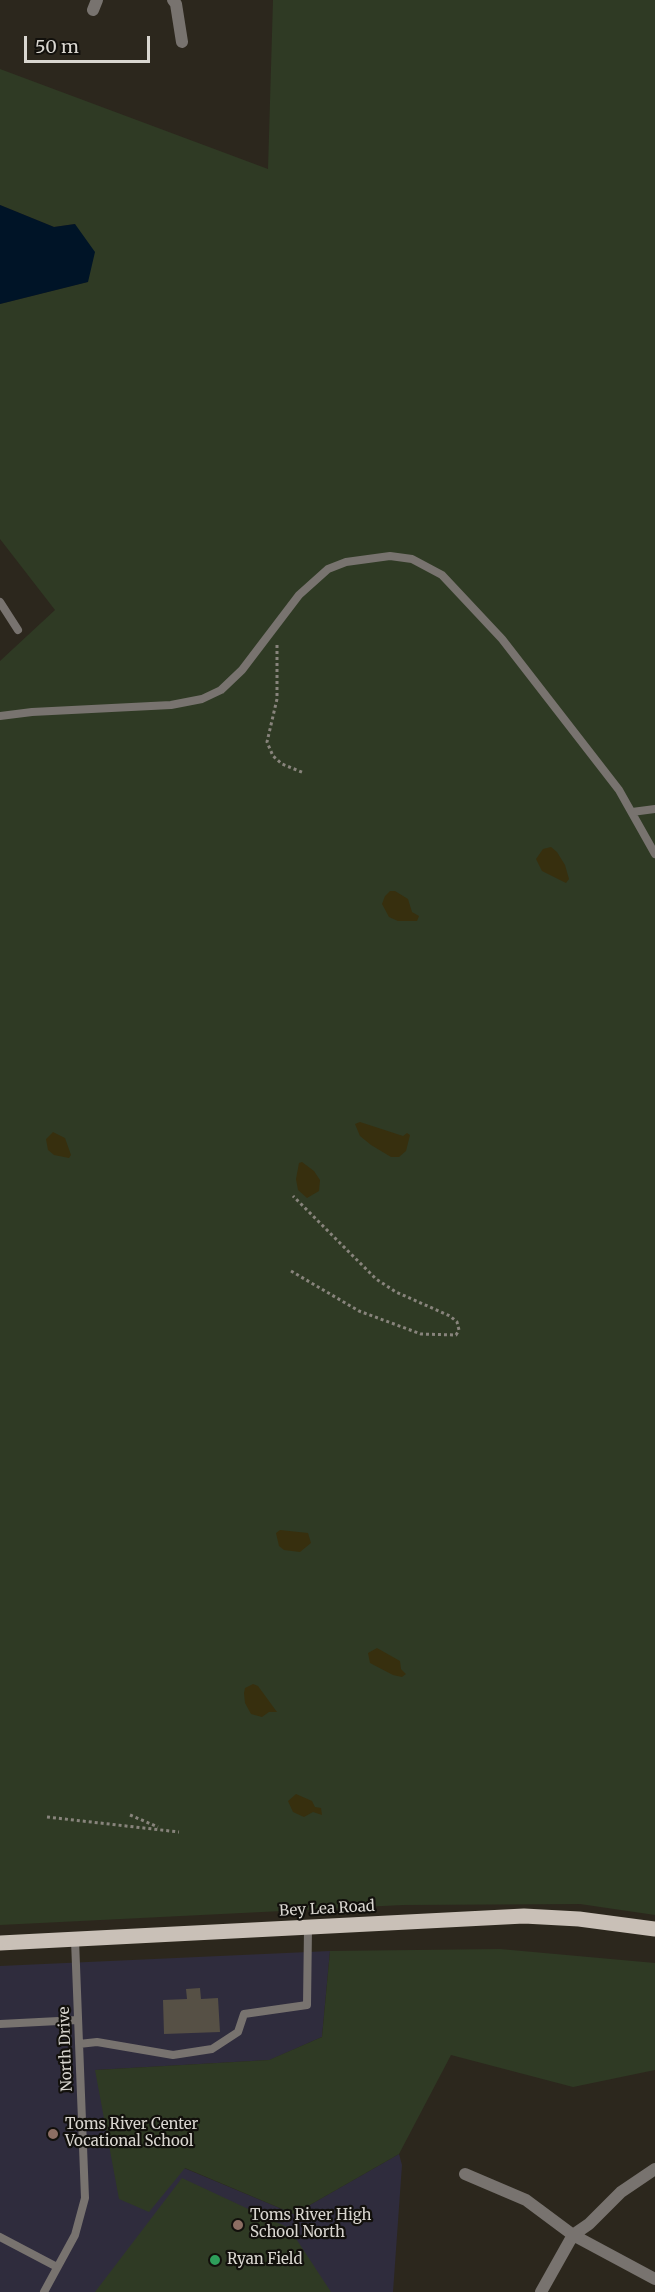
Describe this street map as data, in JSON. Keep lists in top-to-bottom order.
{
  "streets": {
    "main road": ["Bey Lea Road"],
    "lane": ["North Drive"]
  },
  "crossings": [
    ["Bey Lea Road", "North Drive"]
  ],
  "places": ["Toms River Center Vocational School", "Toms River High School North", "Ryan Field"],
  "scale_bar": "50 m"
}
